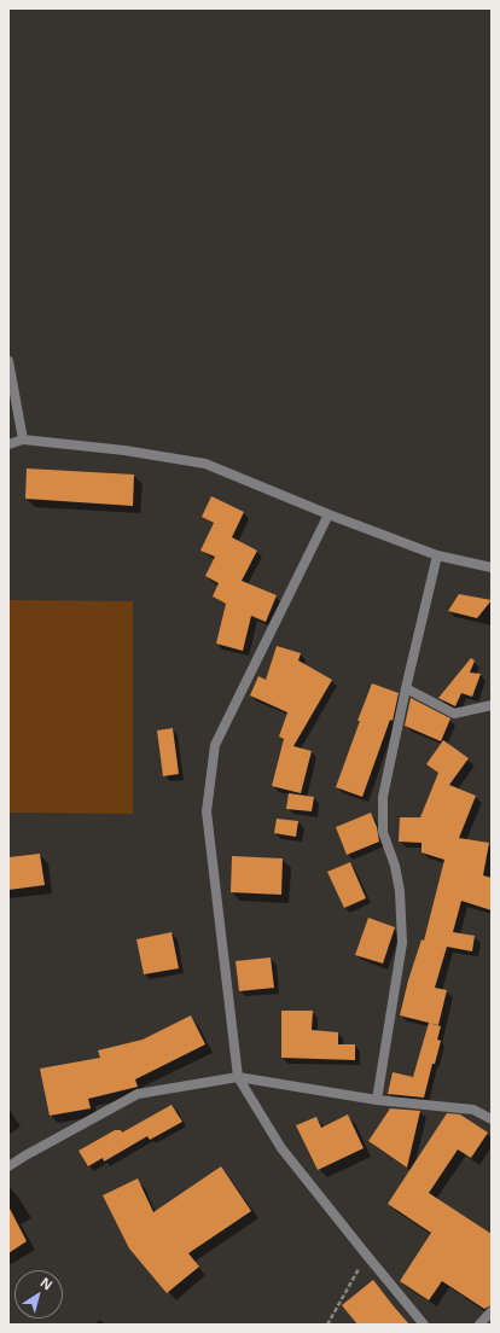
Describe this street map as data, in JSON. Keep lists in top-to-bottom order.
{
  "north": "top right"
}
